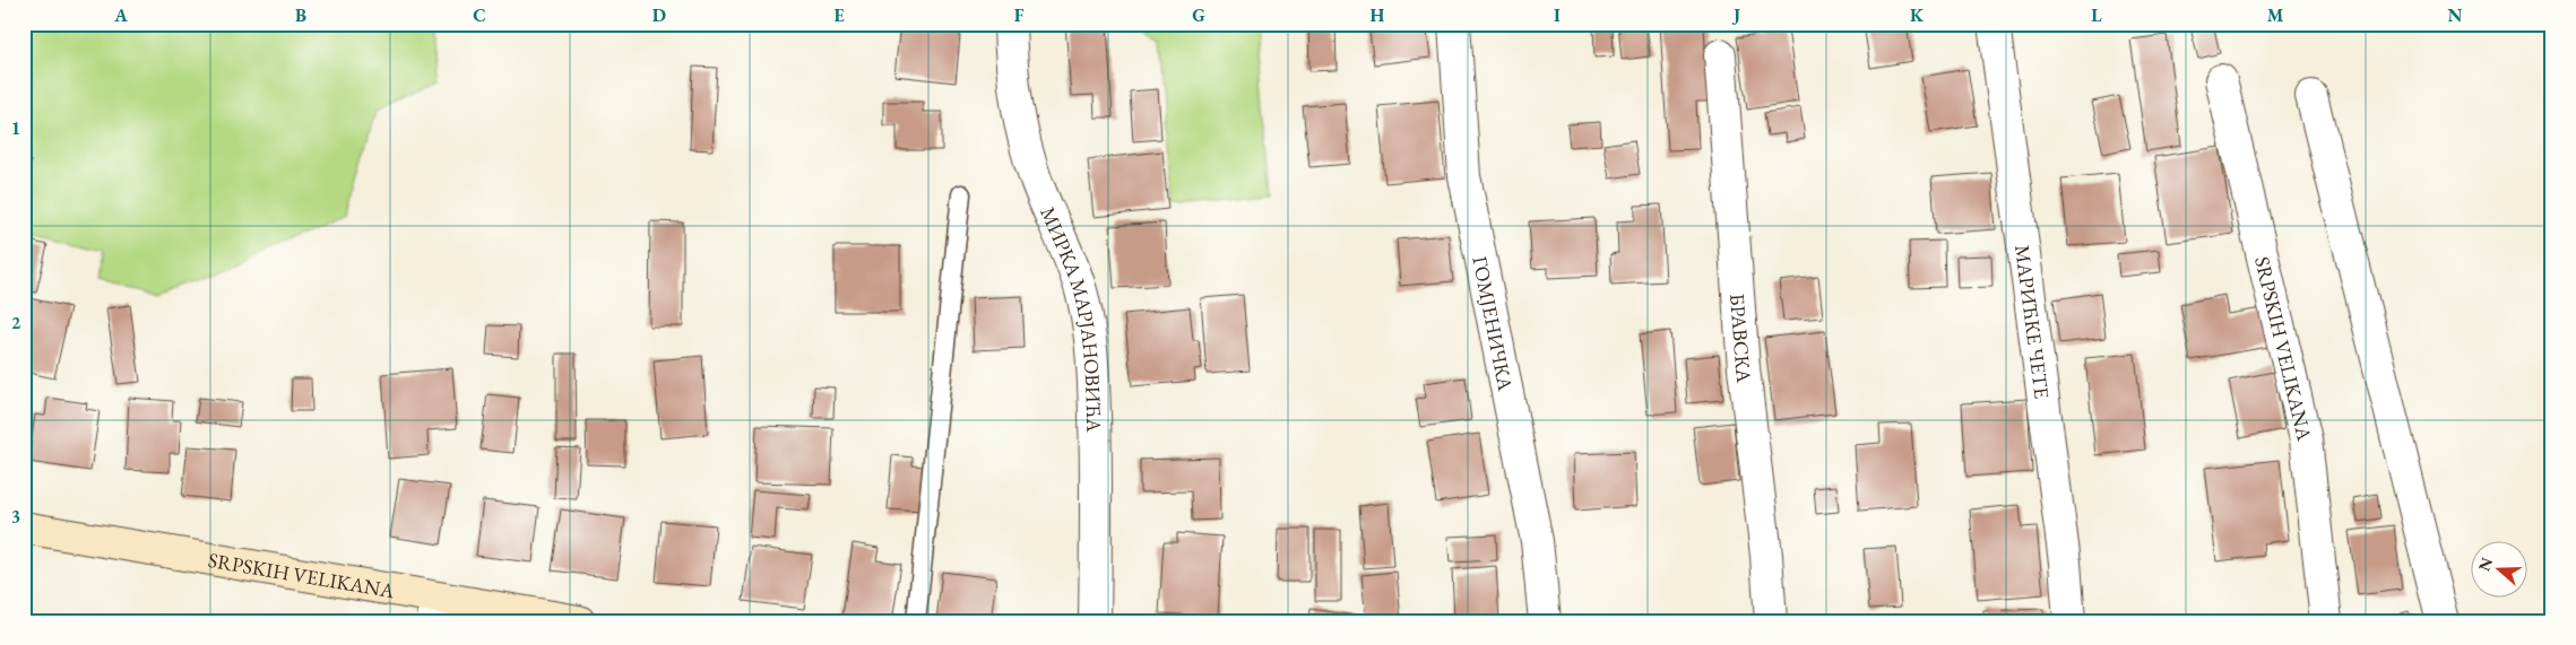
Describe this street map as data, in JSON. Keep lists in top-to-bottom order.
{
  "streets": {
    "main road": ["SRPSKIH VELIKANA"],
    "street": [
      "МИРКА МАРЈАНОВИЋА",
      "МАРИЋКЕ ЧЕТЕ",
      "ГОМЈЕНИЧКА",
      "БРАВСКА"
    ]
  },
  "north": "left",
  "grid": {
    "columns": [
      "A",
      "B",
      "C",
      "D",
      "E",
      "F",
      "G",
      "H",
      "I",
      "J",
      "K",
      "L",
      "M",
      "N"
    ],
    "rows": ["1", "2", "3"]
  }
}
